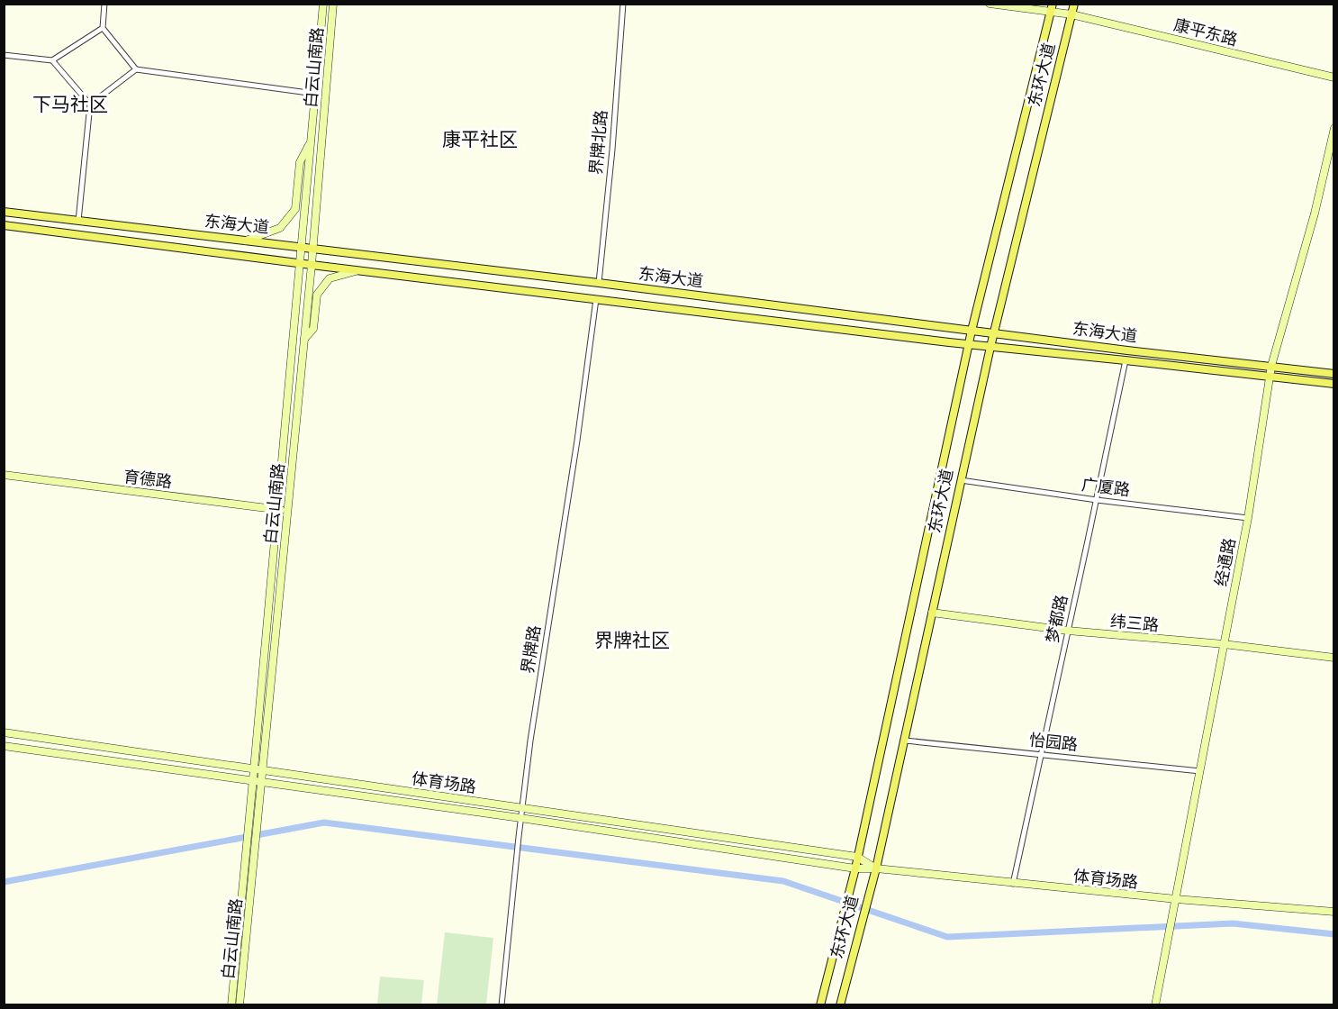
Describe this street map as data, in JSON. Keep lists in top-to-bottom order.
{
  "streets": {
    "main road": [
      "康平东路",
      "白云山南路",
      "东环大道",
      "东海大道",
      "育德路",
      "经通路",
      "纬三路",
      "体育场路"
    ],
    "street": [
      "界牌北路",
      "广厦路",
      "梦都路",
      "界牌路",
      "怡园路"
    ]
  },
  "crossings": [
    ["康平东路", "东环大道"],
    ["白云山南路", "东海大道"],
    ["白云山南路", "育德路"],
    ["白云山南路", "体育场路"],
    ["东环大道", "东海大道"],
    ["东环大道", "广厦路"],
    ["东环大道", "纬三路"],
    ["东环大道", "怡园路"],
    ["东环大道", "体育场路"],
    ["界牌北路", "东海大道"],
    ["东海大道", "经通路"],
    ["东海大道", "梦都路"],
    ["东海大道", "界牌路"],
    ["广厦路", "经通路"],
    ["广厦路", "梦都路"],
    ["经通路", "纬三路"],
    ["经通路", "怡园路"],
    ["经通路", "体育场路"],
    ["梦都路", "纬三路"],
    ["梦都路", "怡园路"],
    ["梦都路", "体育场路"],
    ["界牌路", "体育场路"]
  ],
  "districts": ["下马社区", "康平社区", "界牌社区"]
}
